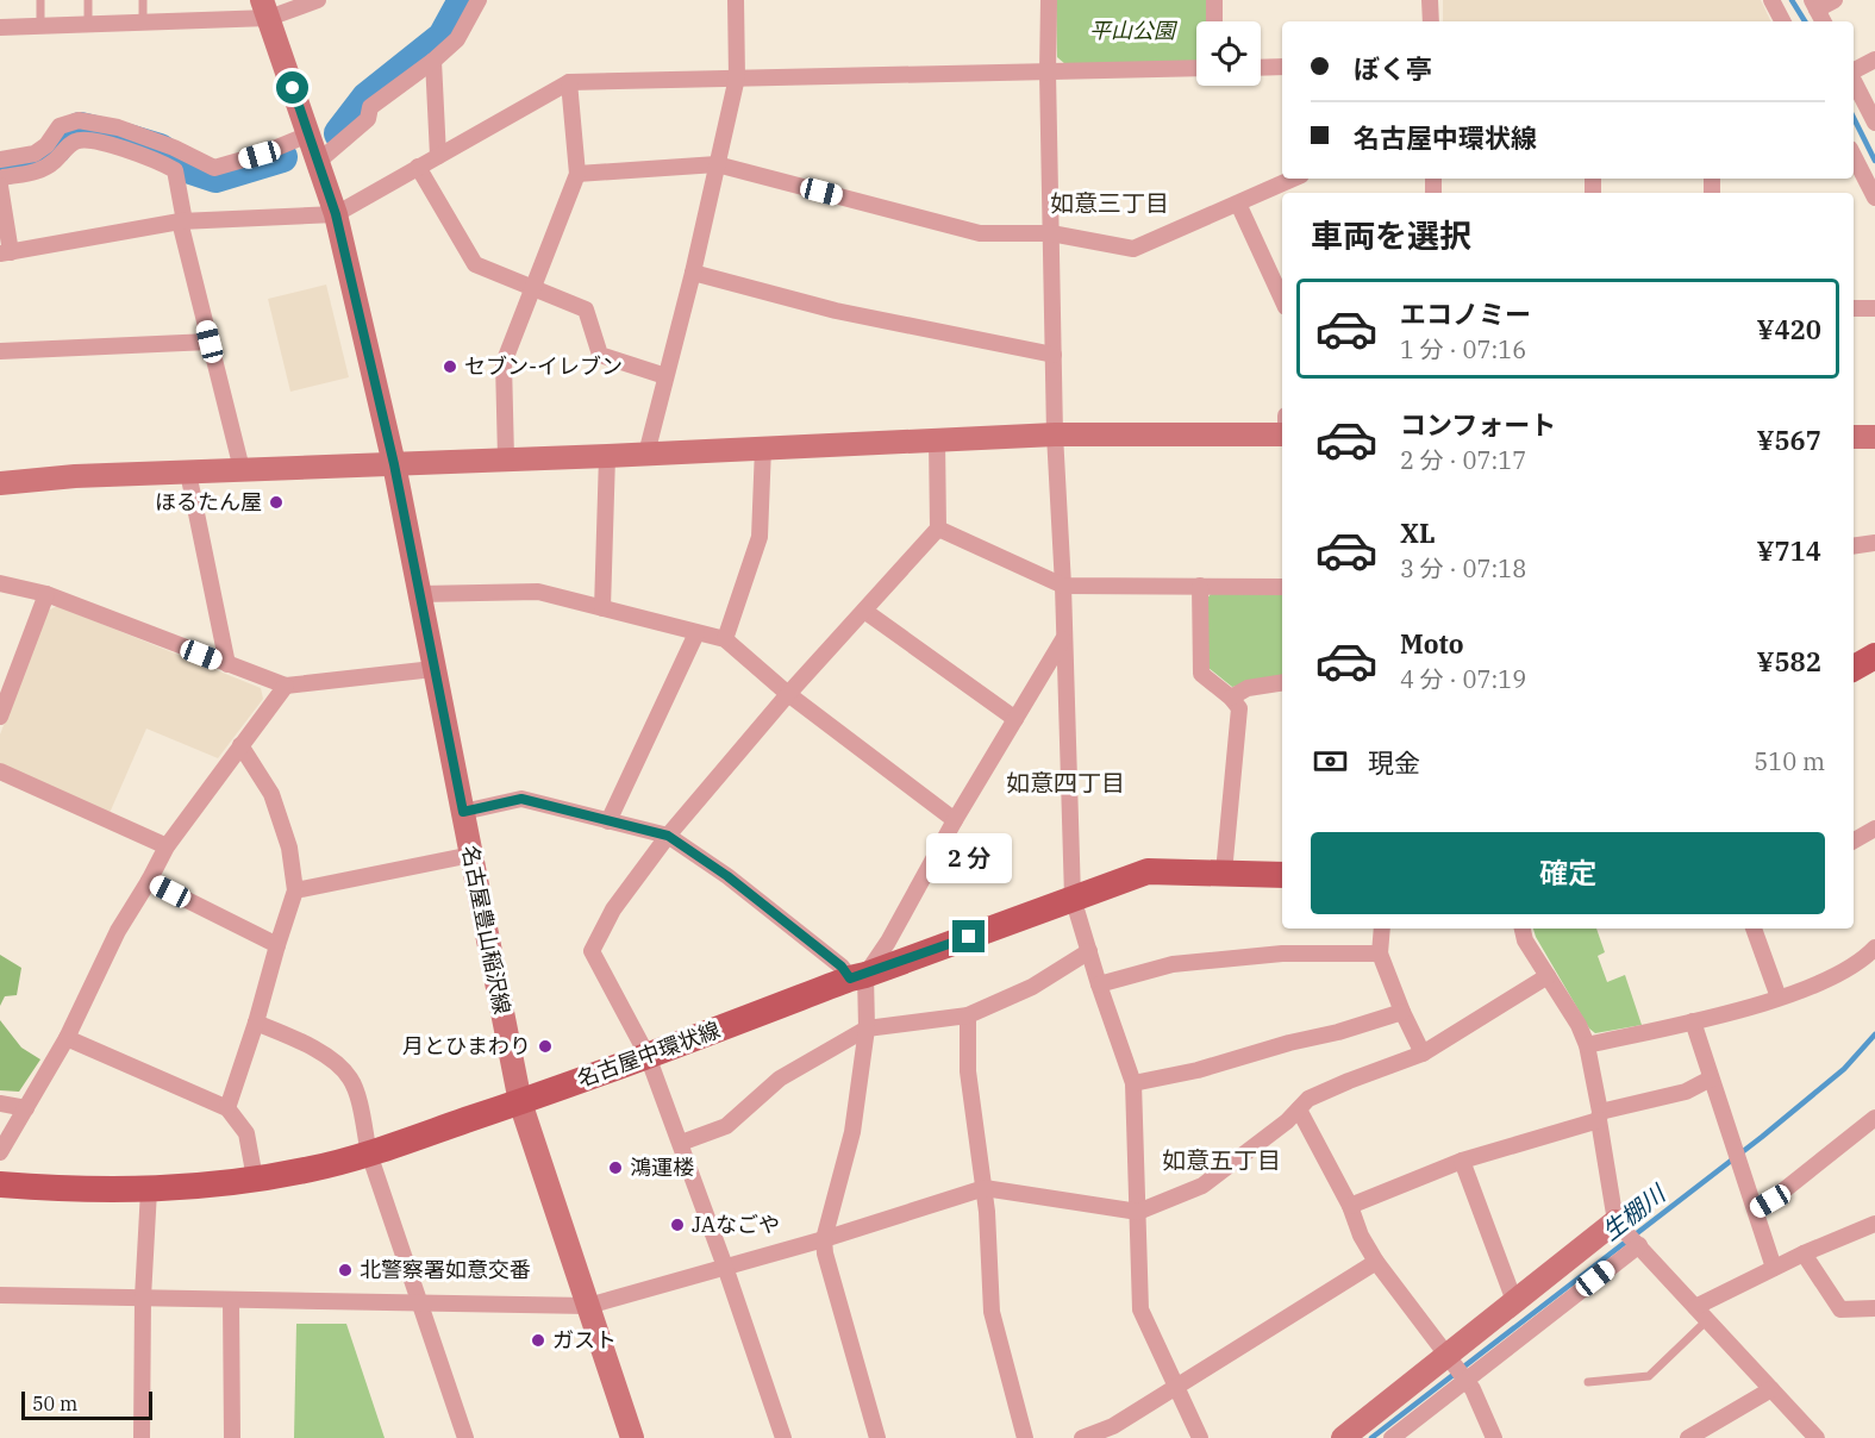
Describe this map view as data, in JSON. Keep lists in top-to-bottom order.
{
  "streets": {
    "main road": ["名古屋中環状線"],
    "street": ["名古屋豊山稲沢線"]
  },
  "crossings": [
    ["名古屋豊山稲沢線", "名古屋中環状線"]
  ],
  "districts": ["如意三丁目", "如意四丁目", "如意五丁目"],
  "water": ["生棚川"],
  "parks": ["平山公園"],
  "places": [
    "セブン-イレブン",
    "ほるたん屋",
    "月とひまわり",
    "鴻運楼",
    "JAなごや",
    "北警察署如意交番",
    "ガスト"
  ],
  "scale_bar": "50 m",
  "page": {
    "banner": ["ぼく亭", "名古屋中環状線"],
    "heading": "車両を選択",
    "list": [
      {
        "name": "エコノミー",
        "note": "1 分 · 07:16",
        "value": "¥420"
      },
      {
        "name": "コンフォート",
        "note": "2 分 · 07:17",
        "value": "¥567"
      },
      {
        "name": "XL",
        "note": "3 分 · 07:18",
        "value": "¥714"
      },
      {
        "name": "Moto",
        "note": "4 分 · 07:19",
        "value": "¥582"
      }
    ],
    "pay": ["現金", "510 m"],
    "buttons": "確定",
    "bubble": "2 分",
    "scale": "50 m"
  }
}
